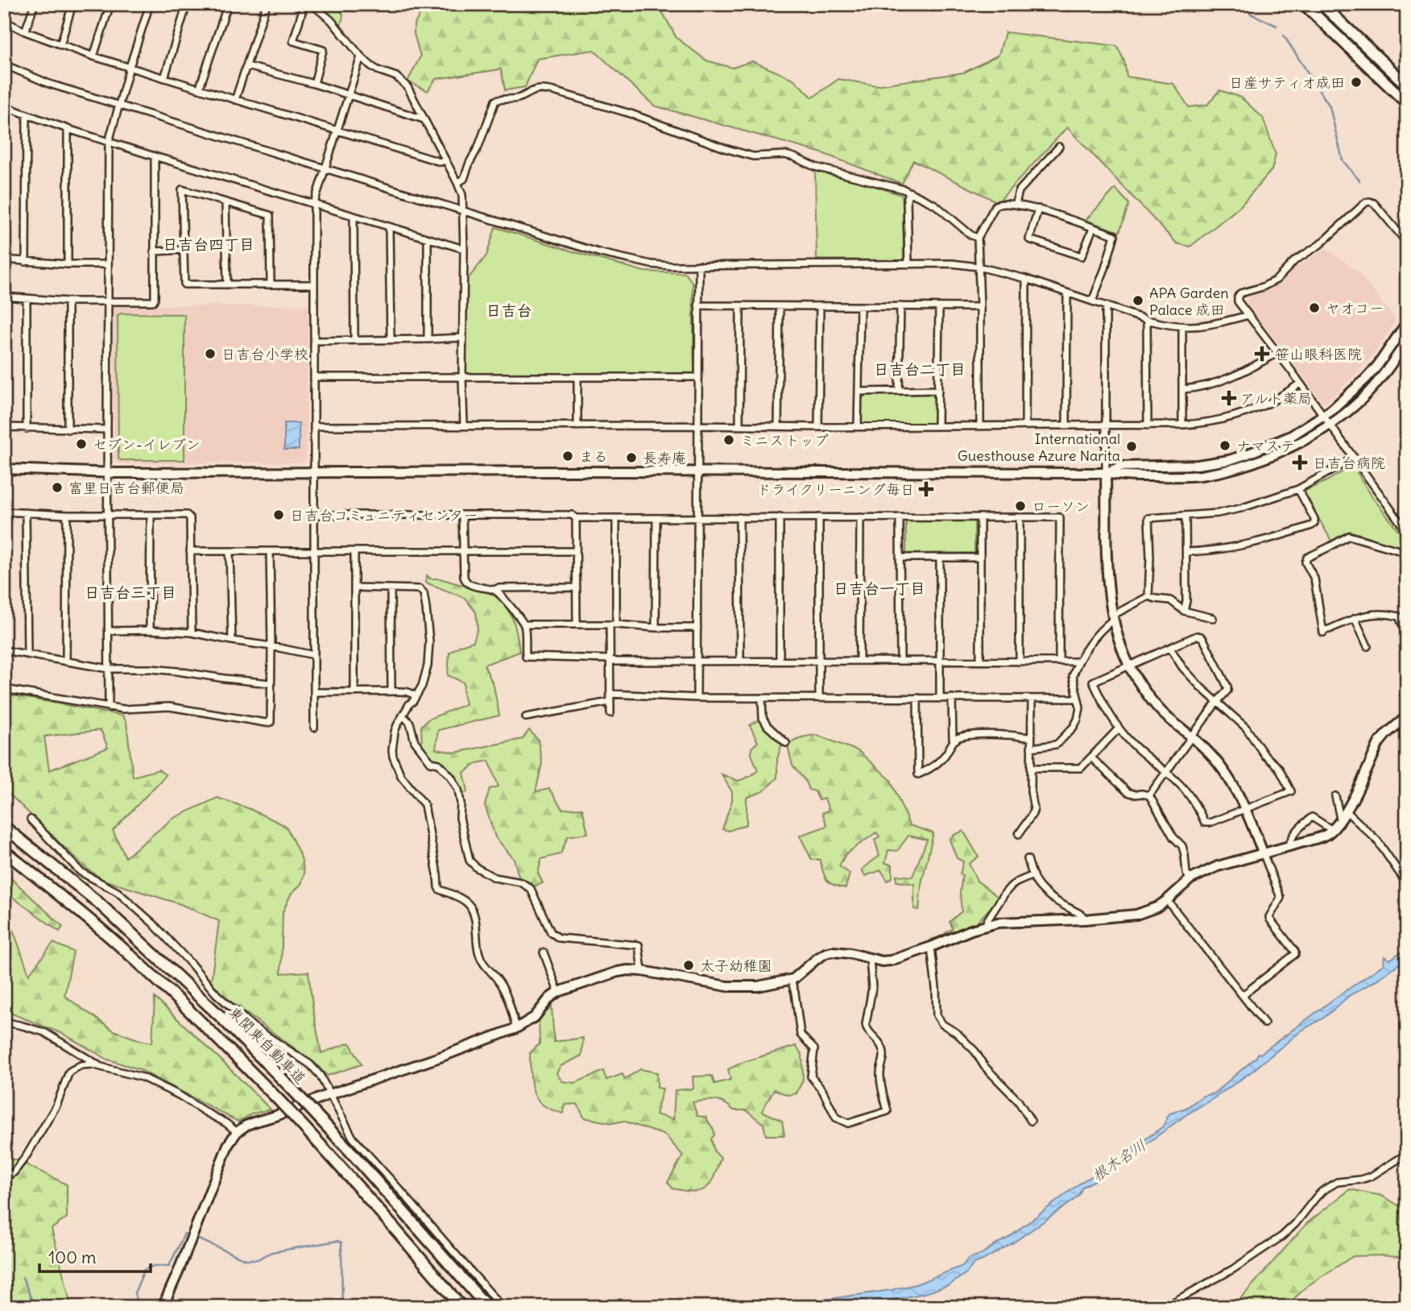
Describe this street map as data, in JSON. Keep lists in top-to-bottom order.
{
  "streets": {
    "highway": ["東関東自動車道"]
  },
  "districts": [
    "日吉台四丁目",
    "日吉台",
    "日吉台二丁目",
    "日吉台一丁目",
    "日吉台三丁目"
  ],
  "water": ["根木名川"],
  "places": {
    "other": [
      "日産サティオ成田",
      "APA Garden Palace 成田",
      "ヤオコー",
      "日吉台小学校",
      "ミニストップ",
      "セブン-イレブン",
      "ナマステ",
      "International Guesthouse Azure Narita",
      "まる",
      "長寿庵",
      "富里日吉台郵便局",
      "ローソン",
      "日吉台コミュニティセンター",
      "太子幼稚園"
    ],
    "health": [
      "笹山眼科医院",
      "アルト薬局",
      "日吉台病院",
      "ドライクリーニング毎日"
    ]
  },
  "scale_bar": "100 m"
}
